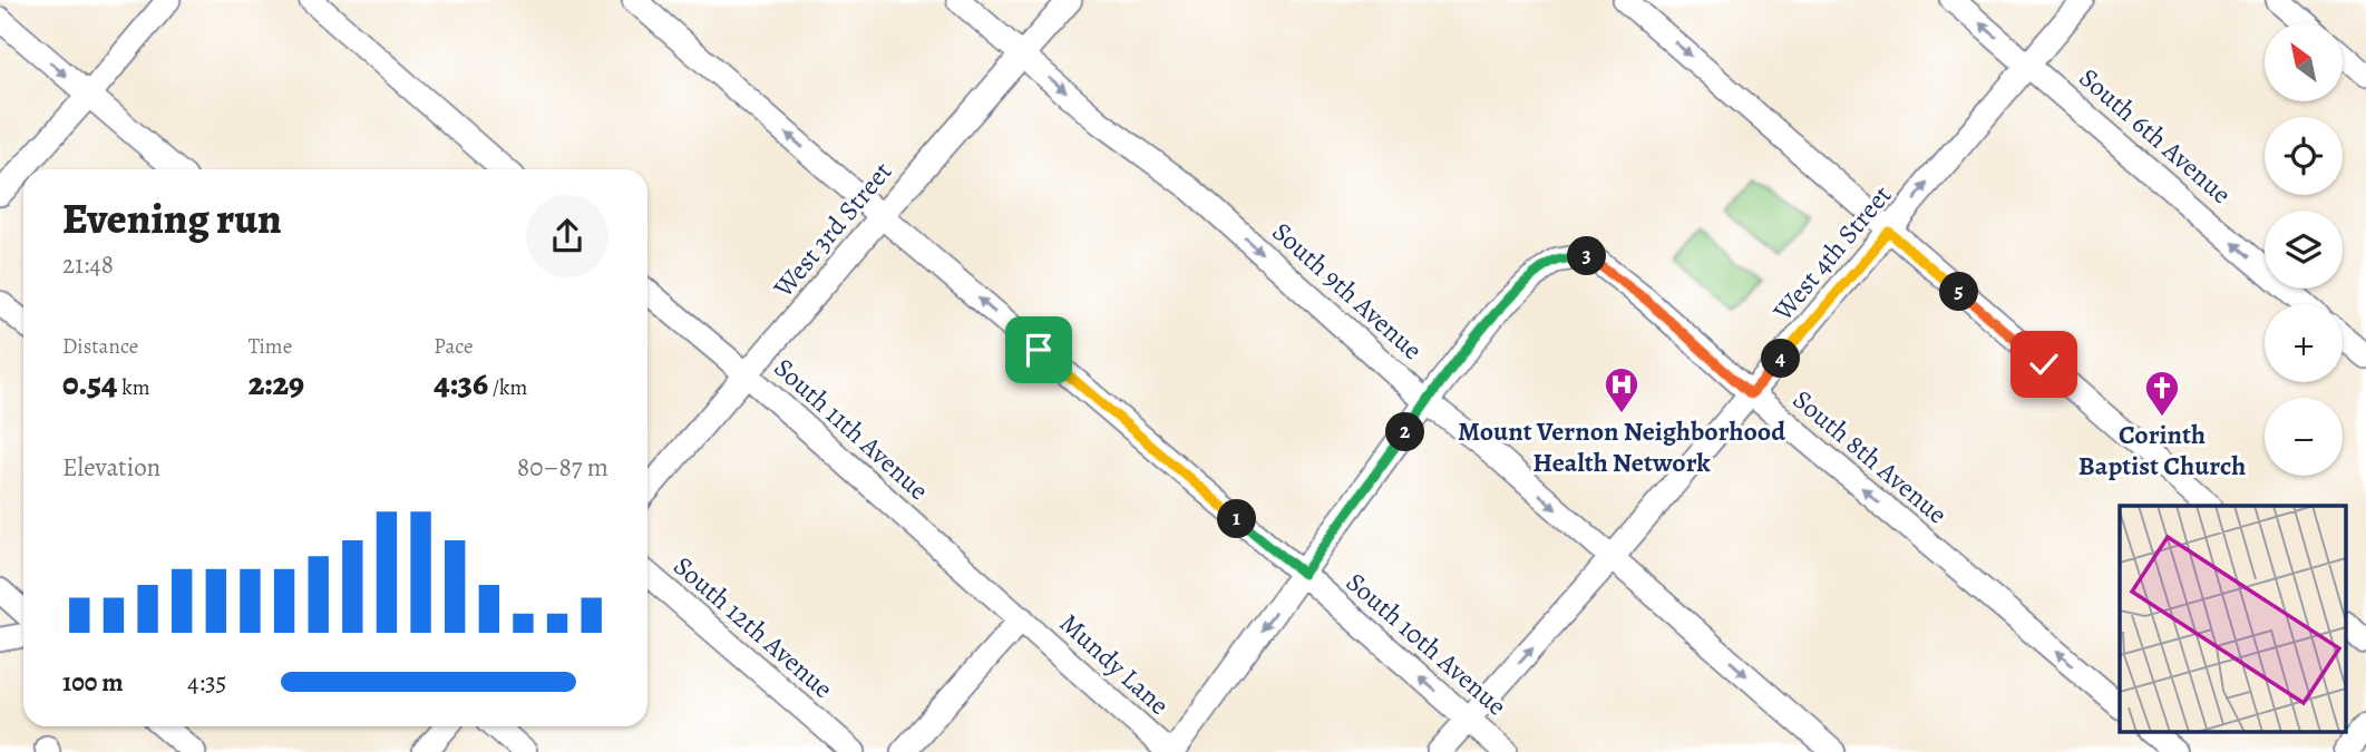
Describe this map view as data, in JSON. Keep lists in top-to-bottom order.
{
  "streets": {
    "street": [
      "South 6th Avenue",
      "West 3rd Street",
      "West 4th Street",
      "South 9th Avenue",
      "South 11th Avenue",
      "South 8th Avenue",
      "South 12th Avenue",
      "South 10th Avenue",
      "Mundy Lane"
    ]
  },
  "crossings": [
    ["South 6th Avenue", "West 4th Street"],
    ["West 3rd Street", "South 9th Avenue"],
    ["West 3rd Street", "South 11th Avenue"],
    ["West 3rd Street", "South 10th Avenue"],
    ["West 4th Street", "South 9th Avenue"],
    ["West 4th Street", "South 8th Avenue"],
    ["West 4th Street", "South 10th Avenue"],
    ["South 9th Avenue", "South 8th Avenue"],
    ["South 11th Avenue", "Mundy Lane"]
  ],
  "one_way": [
    "South 6th Avenue",
    "West 4th Street",
    "South 9th Avenue",
    "South 8th Avenue",
    "South 10th Avenue"
  ],
  "places": {
    "hospital": ["Mount Vernon Neighborhood Health Network"],
    "church": ["Corinth Baptist Church"]
  },
  "north": "top left",
  "page": {
    "map_buttons": ["+", "−"],
    "heading": ["Evening run", "21:48"],
    "pins": [
      "3",
      "5",
      "4",
      "2",
      "1"
    ],
    "stats": [
      ["Distance", "0.54 km"],
      ["Time", "2:29"],
      ["Pace", "4:36 /km"]
    ],
    "chart": ["Elevation", "80–87 m"],
    "list": [
      {
        "name": "100 m",
        "note": "4:35"
      }
    ]
  }
}
